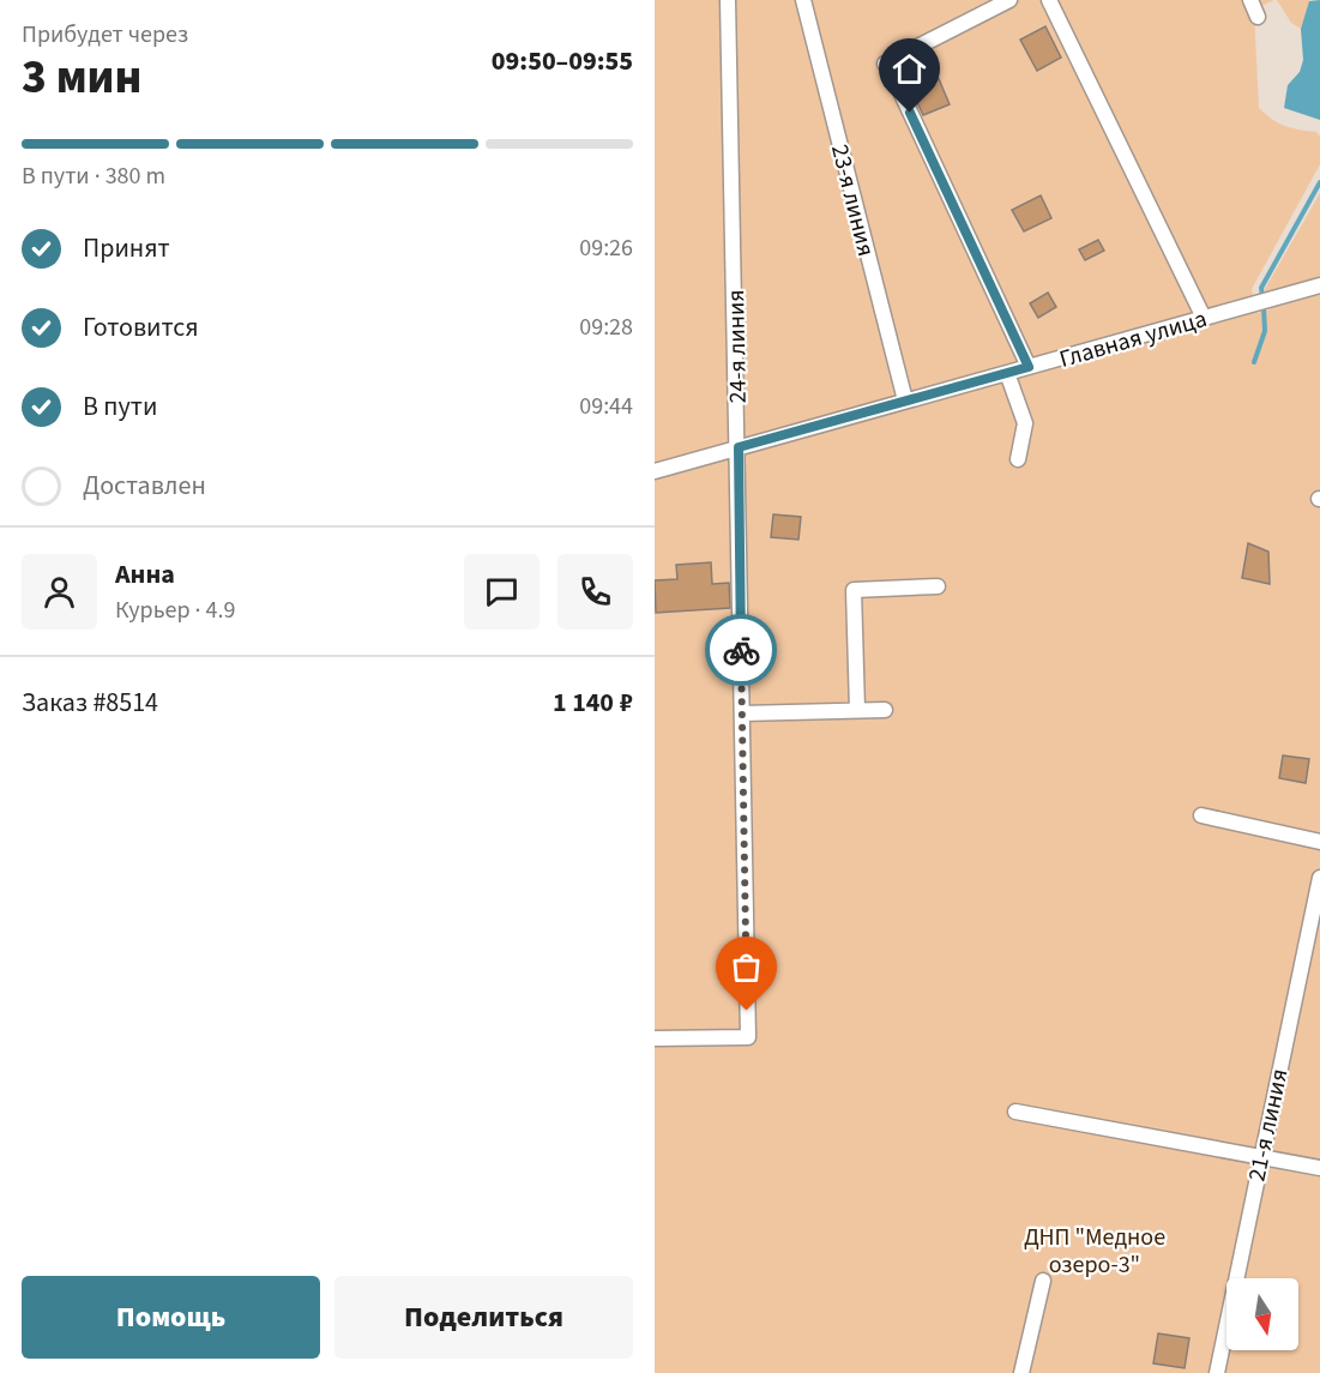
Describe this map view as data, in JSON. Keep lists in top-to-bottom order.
{
  "streets": {
    "street": [
      "23-я линия",
      "Главная улица",
      "24-я линия",
      "21-я линия"
    ]
  },
  "crossings": [
    ["23-я линия", "Главная улица"],
    ["Главная улица", "24-я линия"]
  ],
  "parks": ["ДНП \"Медное озеро-3\""],
  "north": "bottom",
  "page": {
    "heading": ["3 мин", "Прибудет через", "09:50–09:55"],
    "panel": [
      "Анна",
      "Курьер · 4.9",
      "Заказ #8514",
      "1 140 ₽"
    ],
    "bar": "В пути · 380 m",
    "list": [
      ["Принят", "09:26"],
      ["Готовится", "09:28"],
      ["В пути", "09:44"],
      "Доставлен"
    ],
    "buttons": ["Помощь", "Поделиться"]
  }
}
